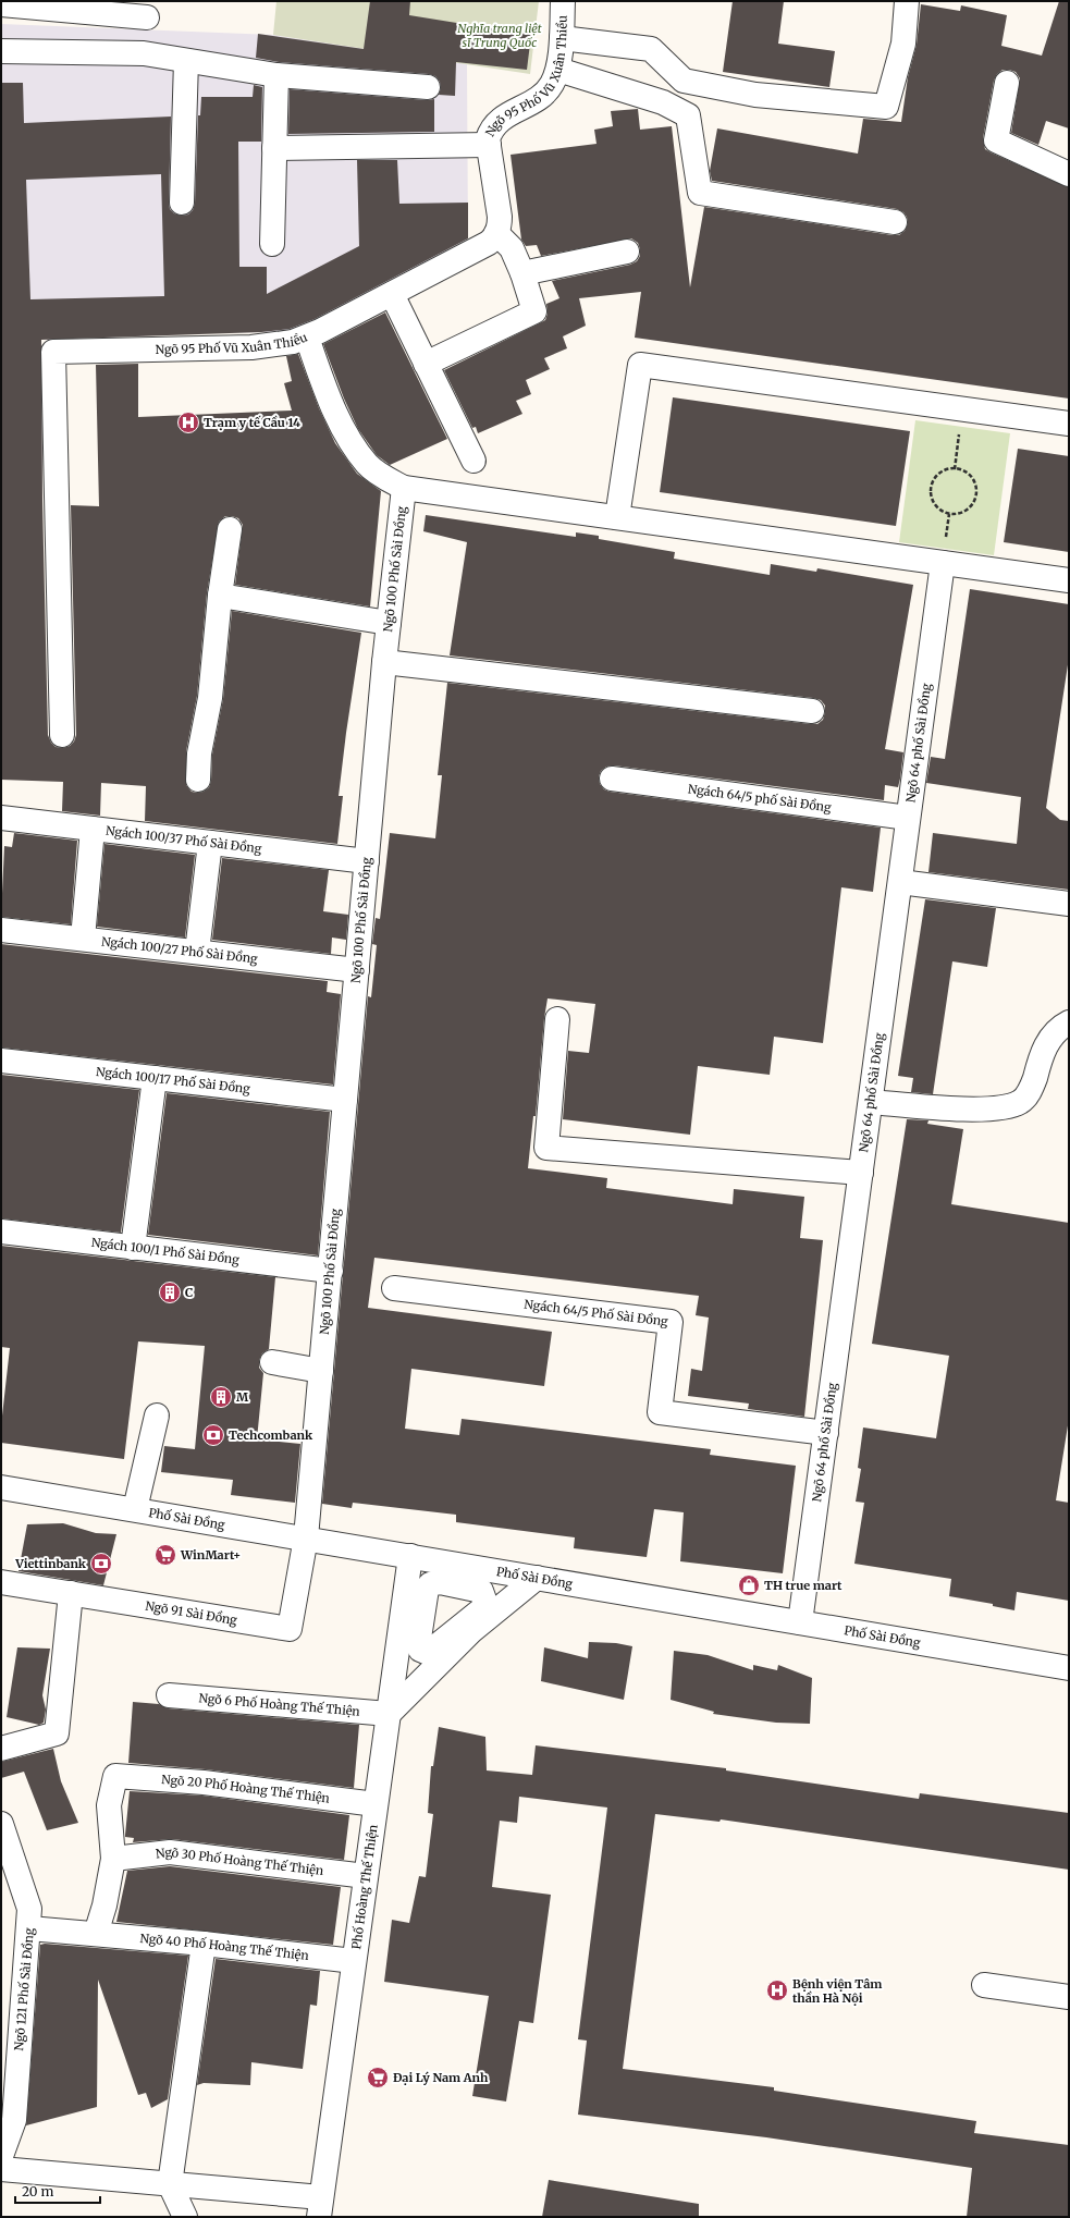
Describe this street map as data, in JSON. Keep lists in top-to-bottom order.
{
  "streets": {
    "street": [
      "Ngõ 95 Phố Vũ Xuân Thiều",
      "Ngõ 100 Phố Sài Đồng",
      "Ngõ 64 phố Sài Đồng",
      "Ngách 64/5 phố Sài Đồng",
      "Ngách 100/37 Phố Sài Đồng",
      "Ngách 100/27 Phố Sài Đồng",
      "Ngách 100/17 Phố Sài Đồng",
      "Ngách 100/1 Phố Sài Đồng",
      "Ngách 64/5 Phố Sài Đồng",
      "Phố Sài Đồng",
      "Ngõ 91 Sài Đồng",
      "Ngõ 6 Phố Hoàng Thế Thiện",
      "Ngõ 20 Phố Hoàng Thế Thiện",
      "Ngõ 30 Phố Hoàng Thế Thiện",
      "Phố Hoàng Thế Thiện",
      "Ngõ 40 Phố Hoàng Thế Thiện",
      "Ngõ 121 Phố Sài Đồng"
    ]
  },
  "crossings": [
    ["Ngõ 100 Phố Sài Đồng", "Ngách 100/37 Phố Sài Đồng"],
    ["Ngõ 100 Phố Sài Đồng", "Ngách 100/27 Phố Sài Đồng"],
    ["Ngõ 100 Phố Sài Đồng", "Ngách 100/17 Phố Sài Đồng"],
    ["Ngõ 100 Phố Sài Đồng", "Ngách 100/1 Phố Sài Đồng"],
    ["Ngõ 100 Phố Sài Đồng", "Phố Sài Đồng"],
    ["Ngõ 100 Phố Sài Đồng", "Ngõ 91 Sài Đồng"],
    ["Ngõ 64 phố Sài Đồng", "Ngách 64/5 phố Sài Đồng"],
    ["Ngõ 64 phố Sài Đồng", "Ngách 64/5 Phố Sài Đồng"],
    ["Ngõ 64 phố Sài Đồng", "Phố Sài Đồng"],
    ["Phố Sài Đồng", "Ngõ 91 Sài Đồng"],
    ["Phố Sài Đồng", "Phố Hoàng Thế Thiện"],
    ["Ngõ 6 Phố Hoàng Thế Thiện", "Phố Hoàng Thế Thiện"],
    ["Ngõ 20 Phố Hoàng Thế Thiện", "Ngõ 30 Phố Hoàng Thế Thiện"],
    ["Ngõ 20 Phố Hoàng Thế Thiện", "Phố Hoàng Thế Thiện"],
    ["Ngõ 30 Phố Hoàng Thế Thiện", "Phố Hoàng Thế Thiện"],
    ["Phố Hoàng Thế Thiện", "Ngõ 40 Phố Hoàng Thế Thiện"],
    ["Ngõ 40 Phố Hoàng Thế Thiện", "Ngõ 121 Phố Sài Đồng"]
  ],
  "parks": ["Nghĩa trang liệt sĩ Trung Quốc"],
  "places": {
    "hospital": ["Trạm y tế Cầu 14", "Bệnh viện Tâm thần Hà Nội"],
    "building": ["C", "M"],
    "bank": ["Techcombank", "Viettinbank"],
    "supermarket": ["WinMart+", "Đại Lý Nam Anh"],
    "shop": ["TH true mart"]
  },
  "scale_bar": "20 m"
}
